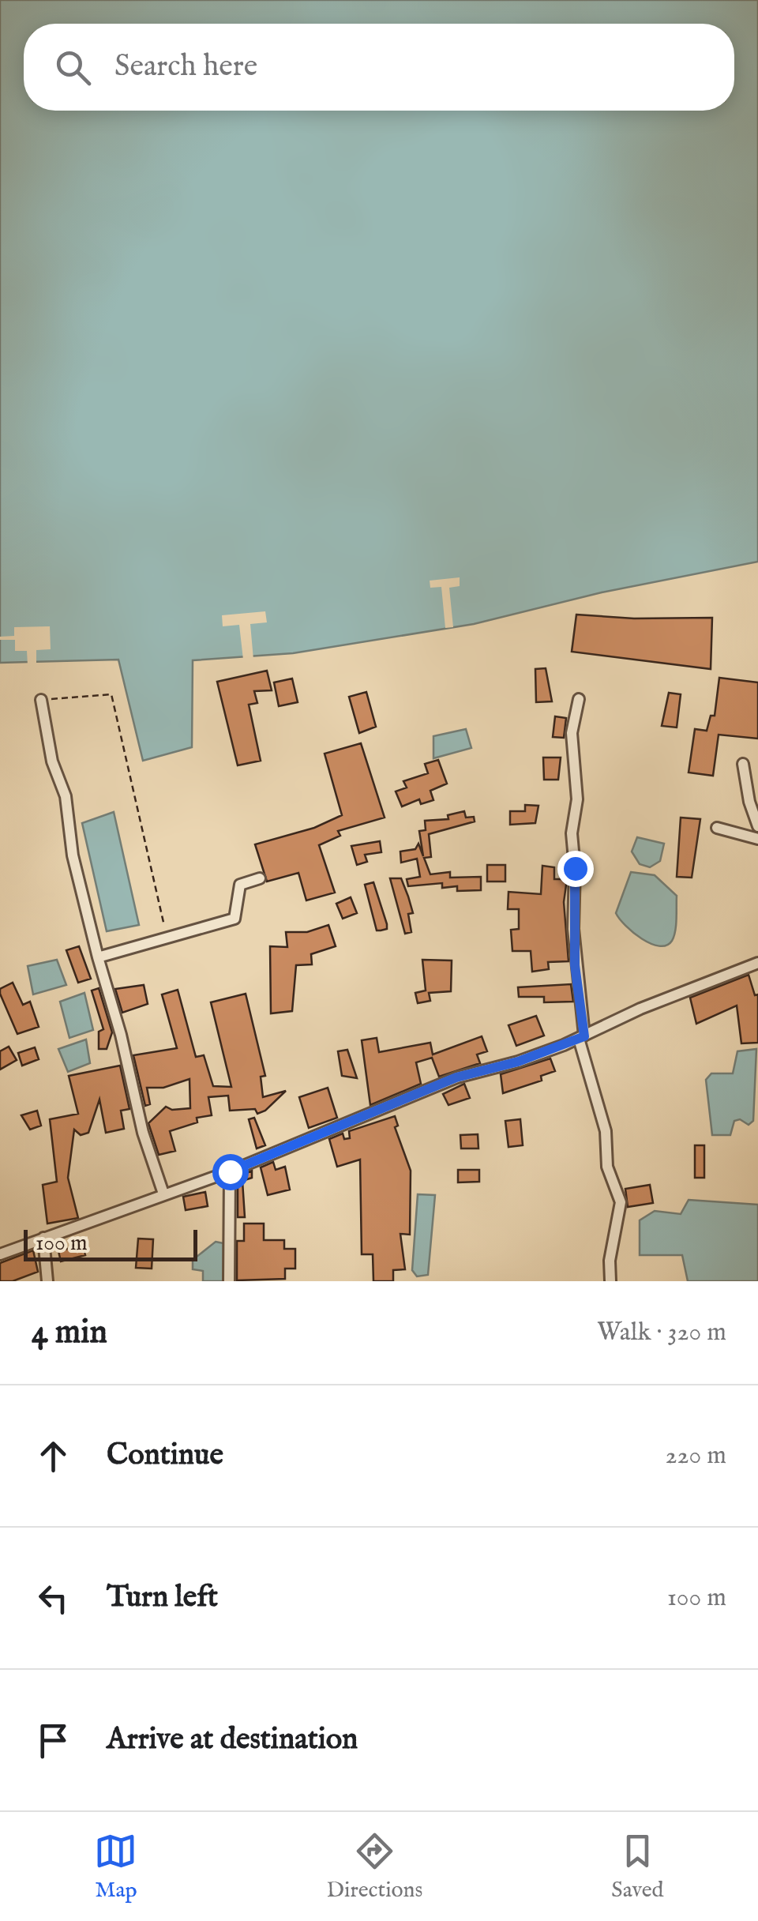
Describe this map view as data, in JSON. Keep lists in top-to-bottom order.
{
  "scale_bar": "100 m",
  "page": {
    "search": "Search here",
    "scale": "100 m",
    "heading": ["4 min", "Walk · 320 m"],
    "list": [
      ["Continue", "220 m"],
      ["Turn left", "100 m"],
      "Arrive at destination"
    ],
    "nav": ["Map", "Directions", "Saved"]
  }
}
